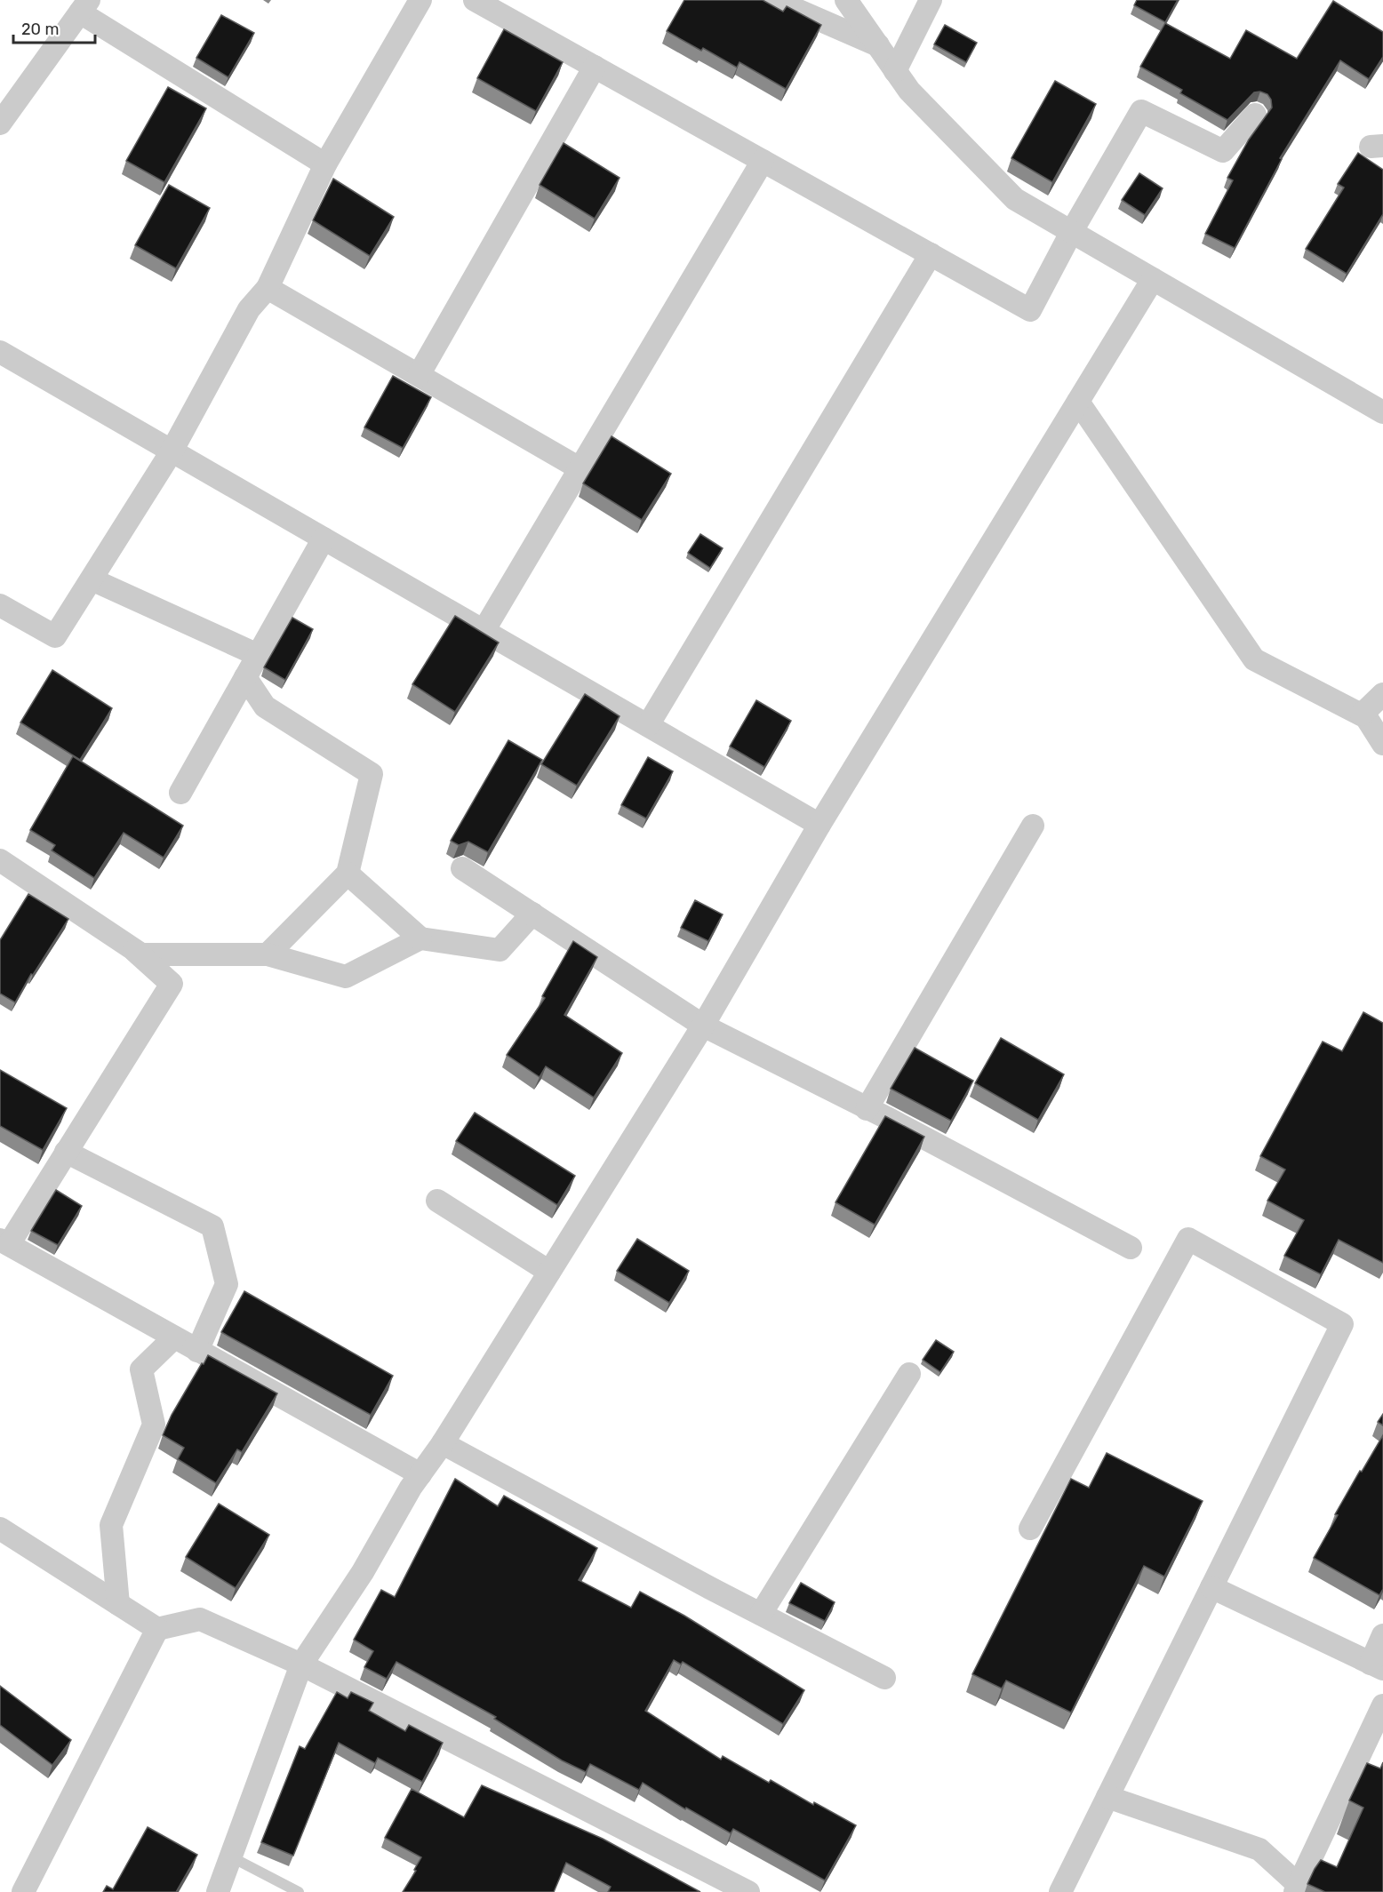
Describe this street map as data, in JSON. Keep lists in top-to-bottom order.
{
  "scale_bar": "20 m"
}
